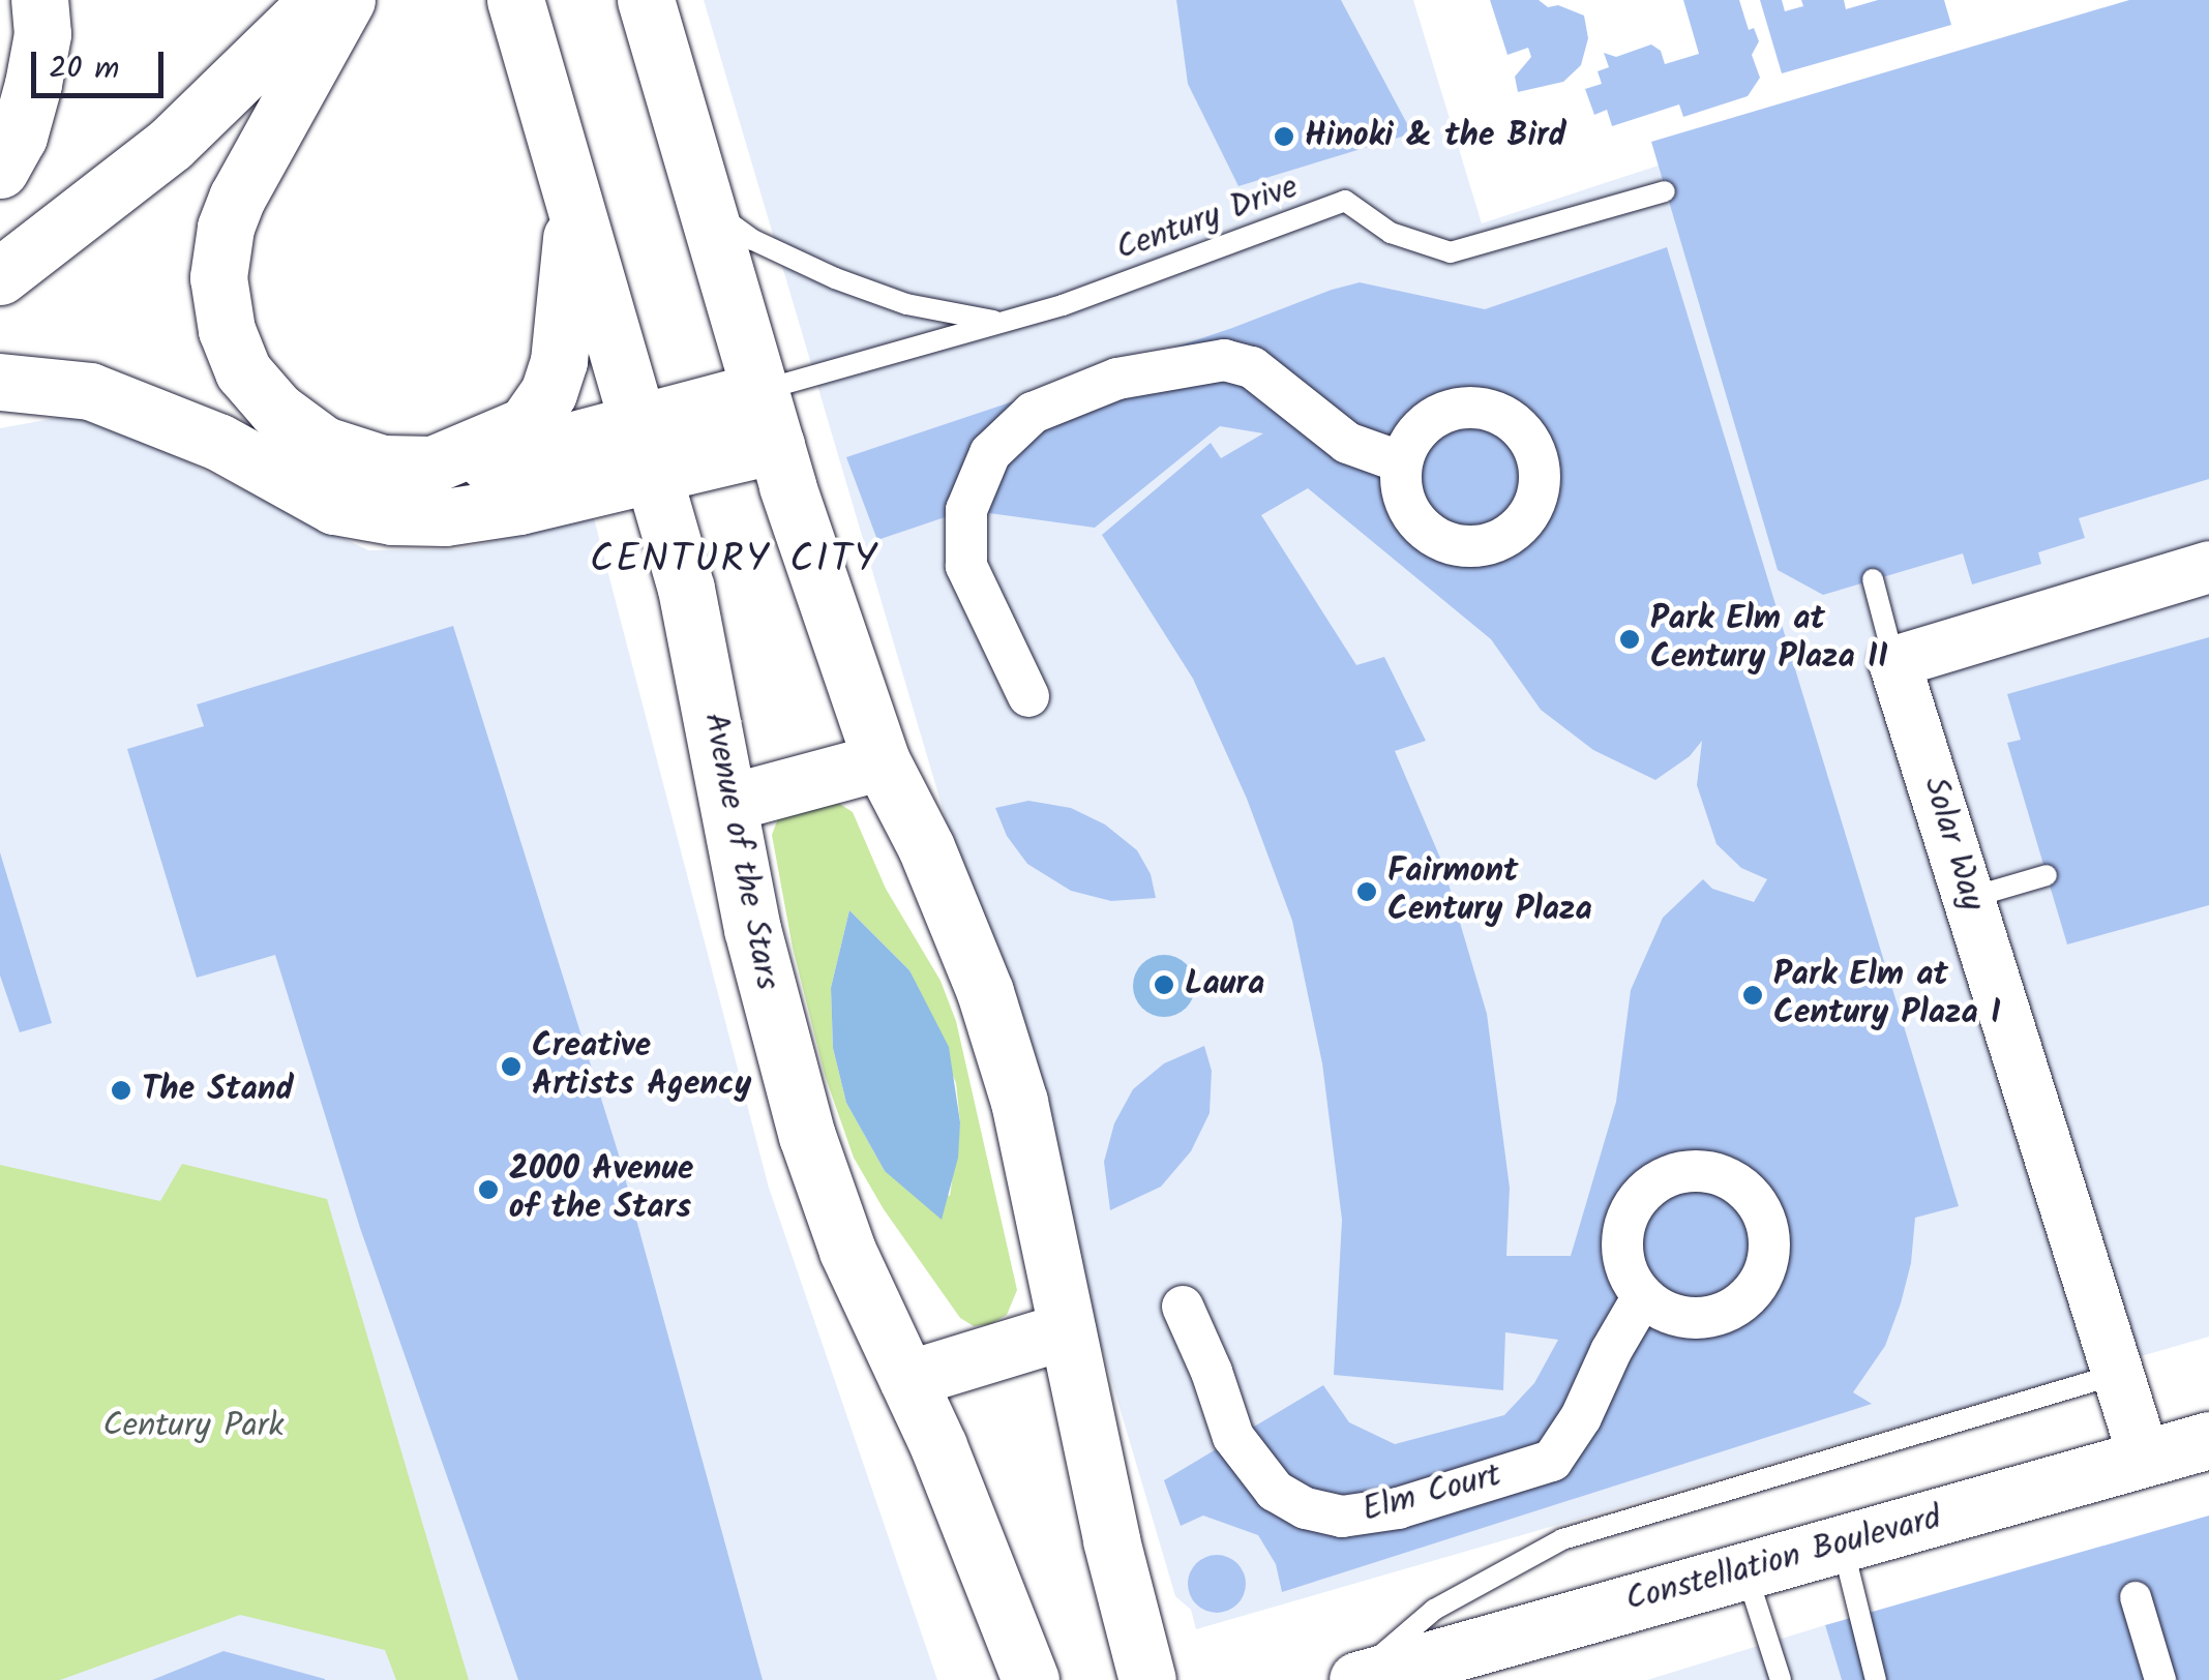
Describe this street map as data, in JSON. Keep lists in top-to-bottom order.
{
  "streets": {
    "main road": ["Avenue of the Stars", "Constellation Boulevard"],
    "street": ["Solar Way", "Elm Court"],
    "lane": ["Century Drive"]
  },
  "crossings": [
    ["Solar Way", "Constellation Boulevard"]
  ],
  "districts": ["CENTURY CITY"],
  "parks": ["Century Park"],
  "places": [
    "Hinoki & the Bird",
    "Park Elm at Century Plaza II",
    "Fairmont Century Plaza",
    "Laura",
    "Park Elm at Century Plaza I",
    "Creative Artists Agency",
    "The Stand",
    "2000 Avenue of the Stars"
  ],
  "scale_bar": "20 m"
}
